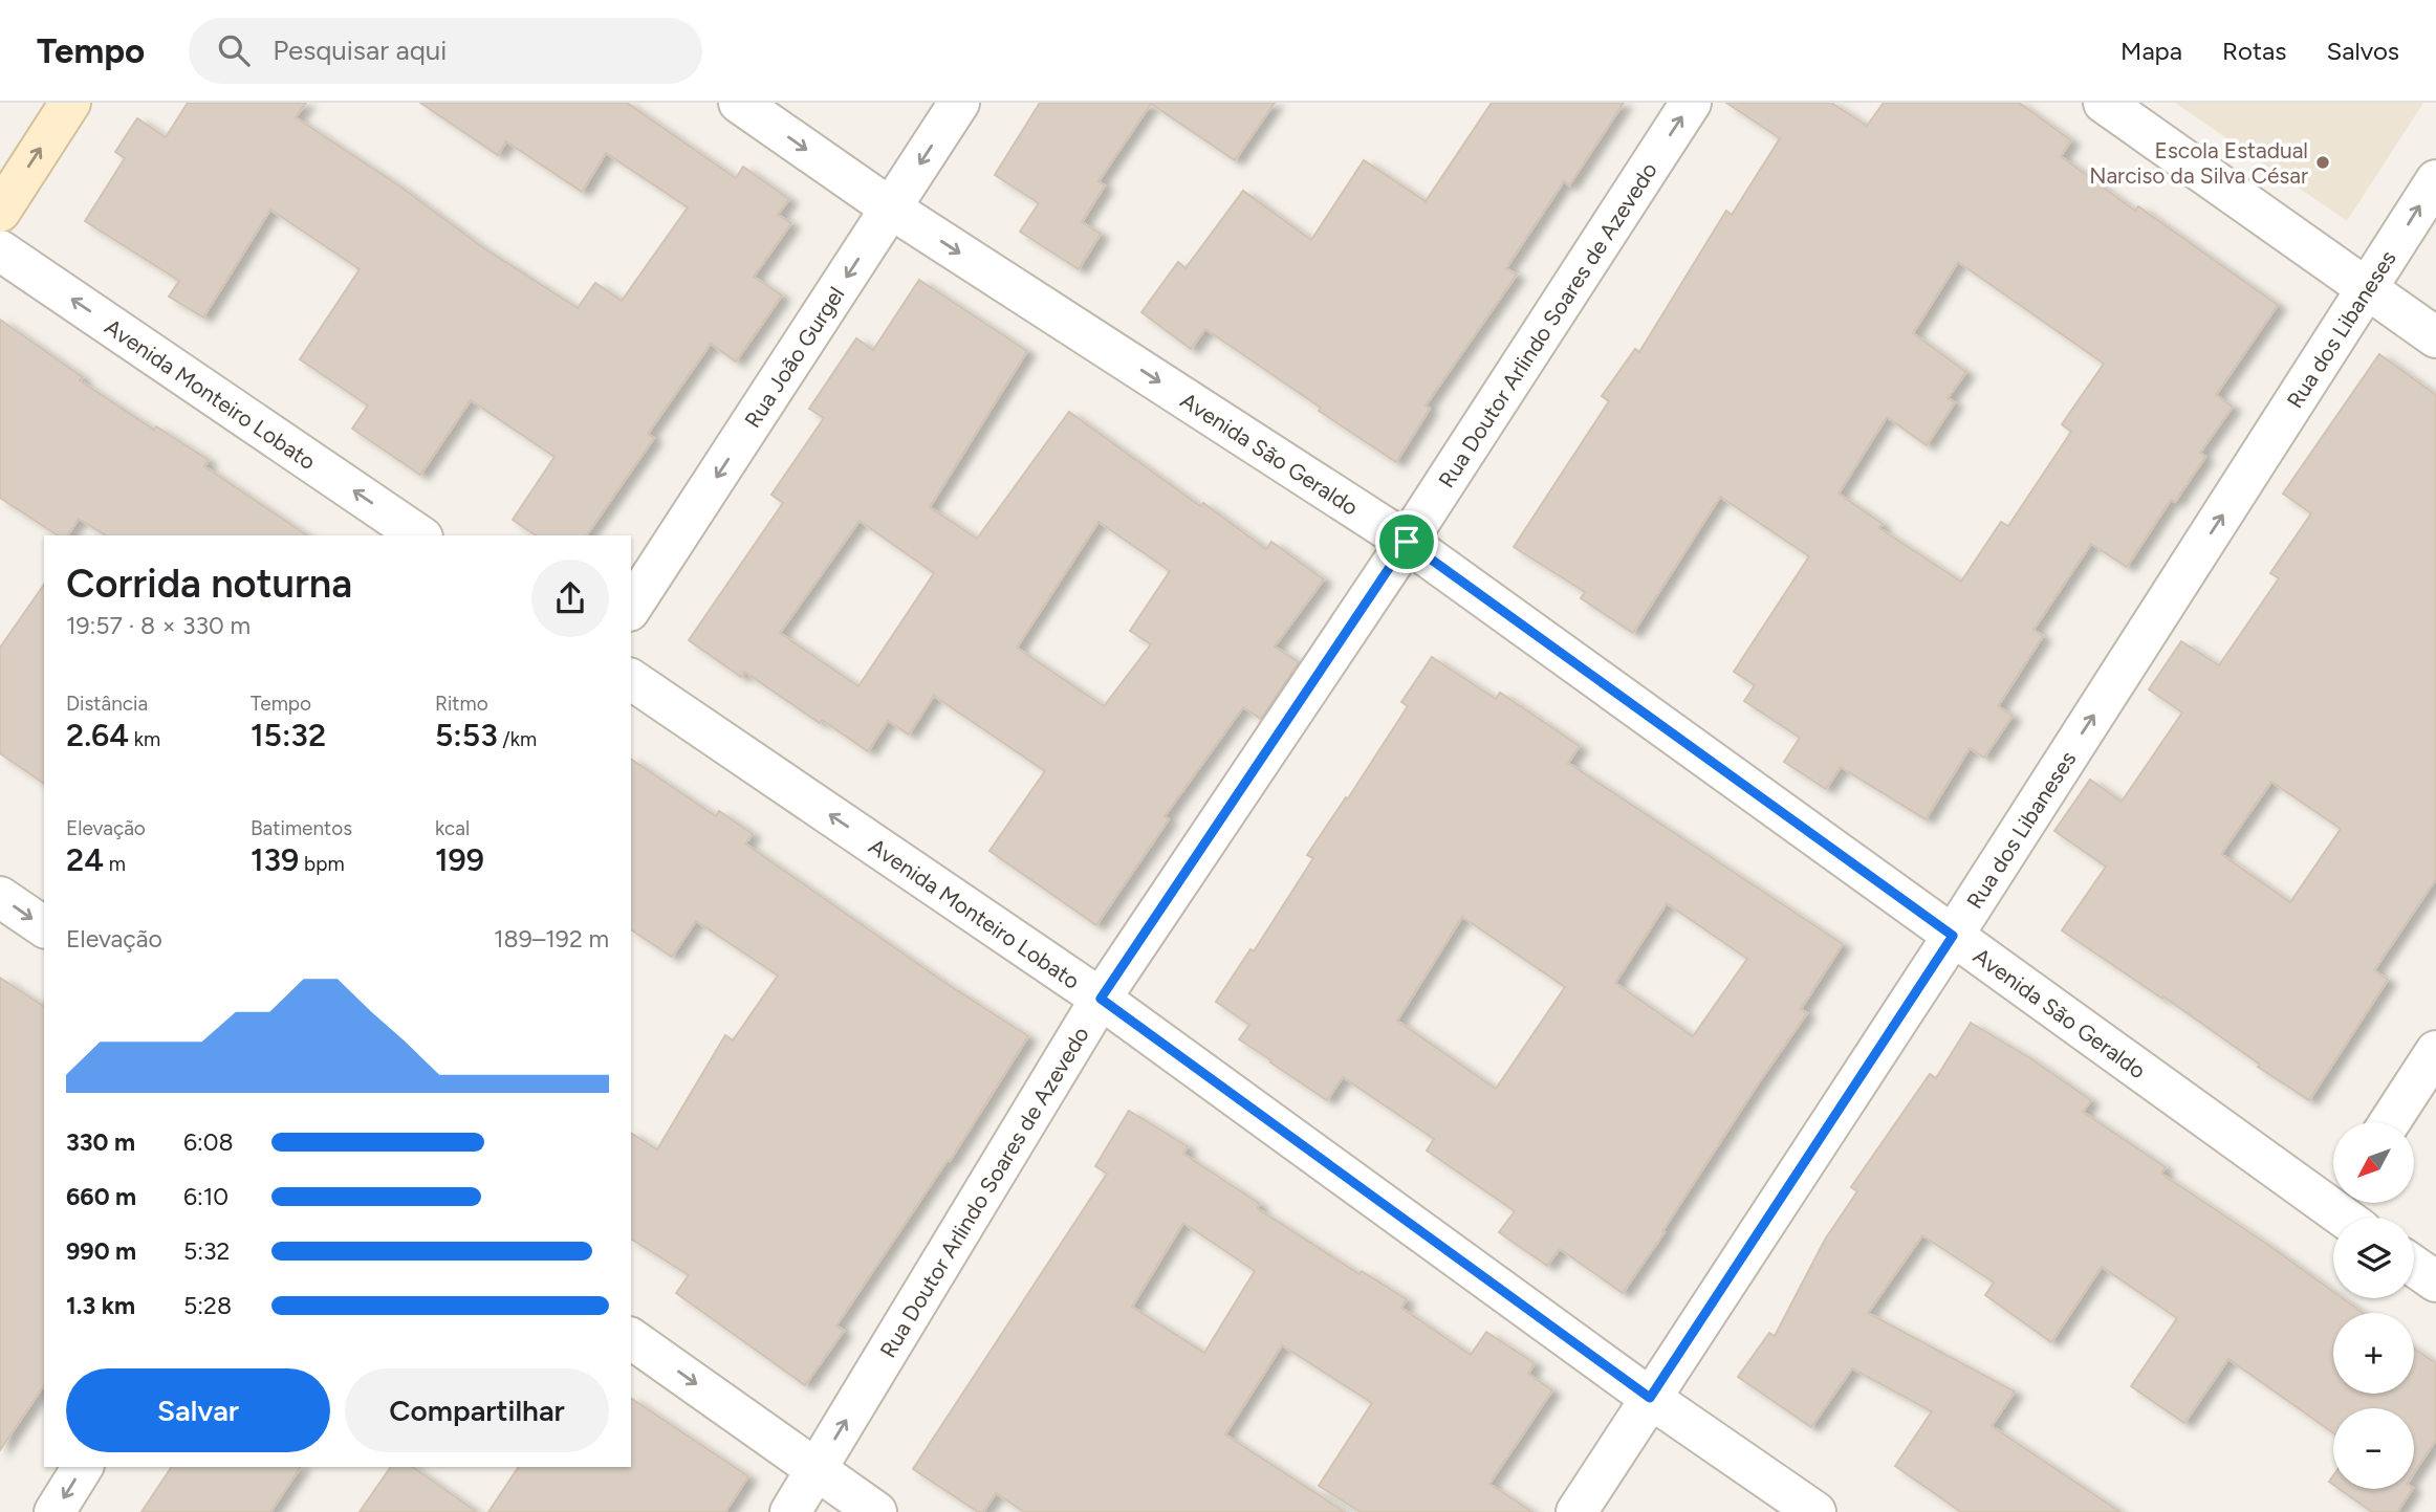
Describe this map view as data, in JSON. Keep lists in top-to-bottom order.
{
  "streets": {
    "street": [
      "Rua Doutor Arlindo Soares de Azevedo",
      "Rua dos Libaneses",
      "Rua João Gurgel",
      "Avenida Monteiro Lobato",
      "Avenida São Geraldo"
    ]
  },
  "crossings": [
    ["Rua Doutor Arlindo Soares de Azevedo", "Avenida Monteiro Lobato"],
    ["Rua Doutor Arlindo Soares de Azevedo", "Avenida São Geraldo"],
    ["Rua dos Libaneses", "Avenida Monteiro Lobato"],
    ["Rua dos Libaneses", "Avenida São Geraldo"],
    ["Rua João Gurgel", "Avenida São Geraldo"]
  ],
  "one_way": [
    "Rua Doutor Arlindo Soares de Azevedo",
    "Rua dos Libaneses",
    "Rua João Gurgel",
    "Avenida Monteiro Lobato",
    "Avenida São Geraldo"
  ],
  "places": ["Escola Estadual Narciso da Silva César"],
  "north": "bottom left",
  "page": {
    "header": "Tempo",
    "search": "Pesquisar aqui",
    "nav": ["Mapa", "Rotas", "Salvos"],
    "heading": ["Corrida noturna", "19:57 · 8 × 330 m"],
    "stats": [
      ["Distância", "2.64 km"],
      ["Tempo", "15:32"],
      ["Ritmo", "5:53 /km"],
      ["Elevação", "24 m"],
      ["Batimentos", "139 bpm"],
      ["kcal", "199"]
    ],
    "chart": ["Elevação", "189–192 m"],
    "list": [
      {
        "name": "330 m",
        "note": "6:08"
      },
      {
        "name": "660 m",
        "note": "6:10"
      },
      {
        "name": "990 m",
        "note": "5:32"
      },
      {
        "name": "1.3 km",
        "note": "5:28"
      }
    ],
    "map_buttons": ["+", "−"],
    "buttons": ["Salvar", "Compartilhar"]
  }
}
